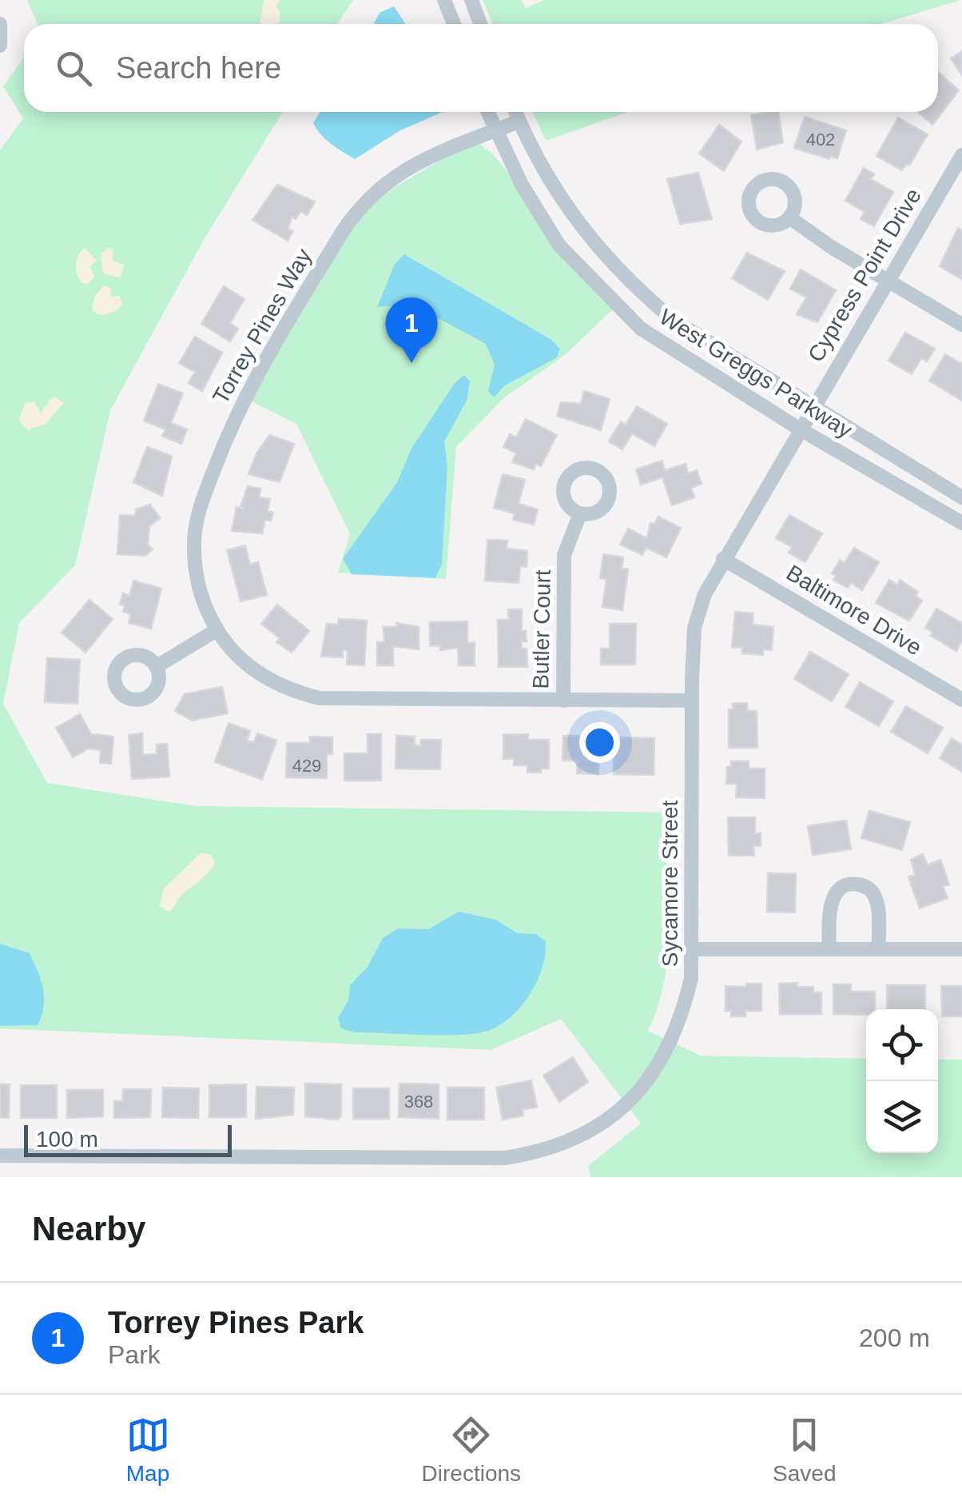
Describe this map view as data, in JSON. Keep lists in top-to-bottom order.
{
  "streets": {
    "street": [
      "Cypress Point Drive",
      "Torrey Pines Way",
      "West Greggs Parkway",
      "Baltimore Drive",
      "Butler Court",
      "Sycamore Street"
    ]
  },
  "crossings": [
    ["Cypress Point Drive", "West Greggs Parkway"],
    ["Cypress Point Drive", "Sycamore Street"],
    ["Torrey Pines Way", "West Greggs Parkway"],
    ["Torrey Pines Way", "Butler Court"],
    ["Torrey Pines Way", "Sycamore Street"],
    ["West Greggs Parkway", "Sycamore Street"],
    ["Baltimore Drive", "Sycamore Street"]
  ],
  "house_numbers": ["402", "429", "368"],
  "scale_bar": "100 m",
  "page": {
    "search": "Search here",
    "pins": "1",
    "scale": "100 m",
    "heading": "Nearby",
    "list": [
      {
        "mark": "1",
        "name": "Torrey Pines Park",
        "note": "Park",
        "value": "200 m"
      }
    ],
    "nav": ["Map", "Directions", "Saved"]
  }
}
